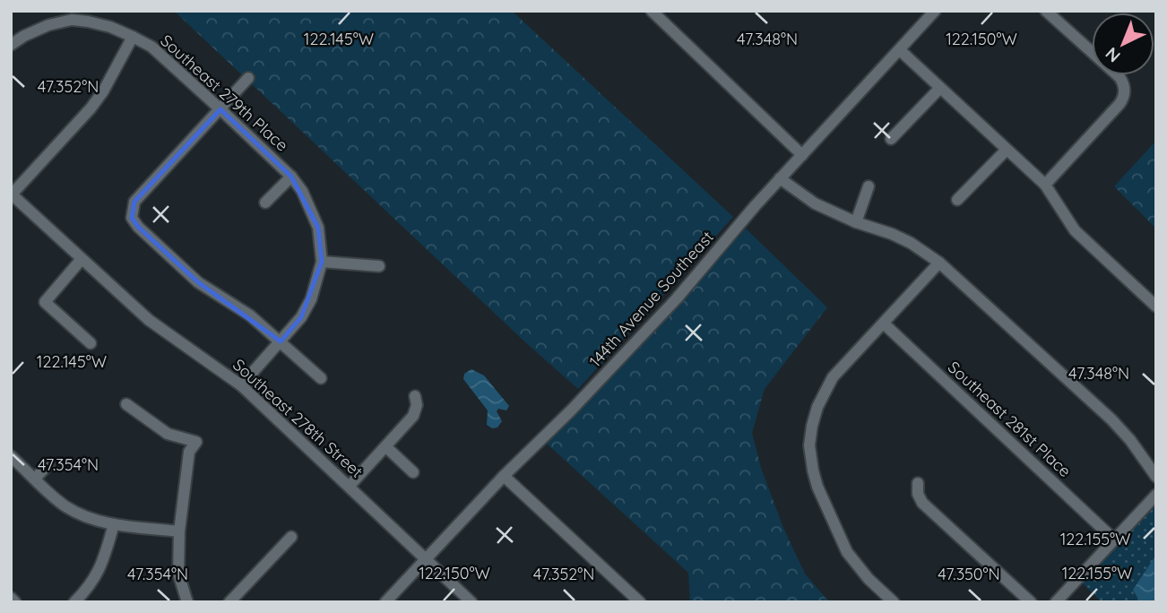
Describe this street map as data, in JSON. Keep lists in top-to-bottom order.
{
  "streets": {
    "street": [
      "Southeast 279th Place",
      "144th Avenue Southeast",
      "Southeast 278th Street",
      "Southeast 281st Place"
    ]
  },
  "crossings": [
    ["144th Avenue Southeast", "Southeast 278th Street"]
  ],
  "north": "bottom left",
  "coordinates": [
    "47.348°N",
    "122.145°W",
    "122.150°W",
    "47.352°N",
    "47.354°N",
    "122.155°W",
    "47.350°N"
  ]
}
